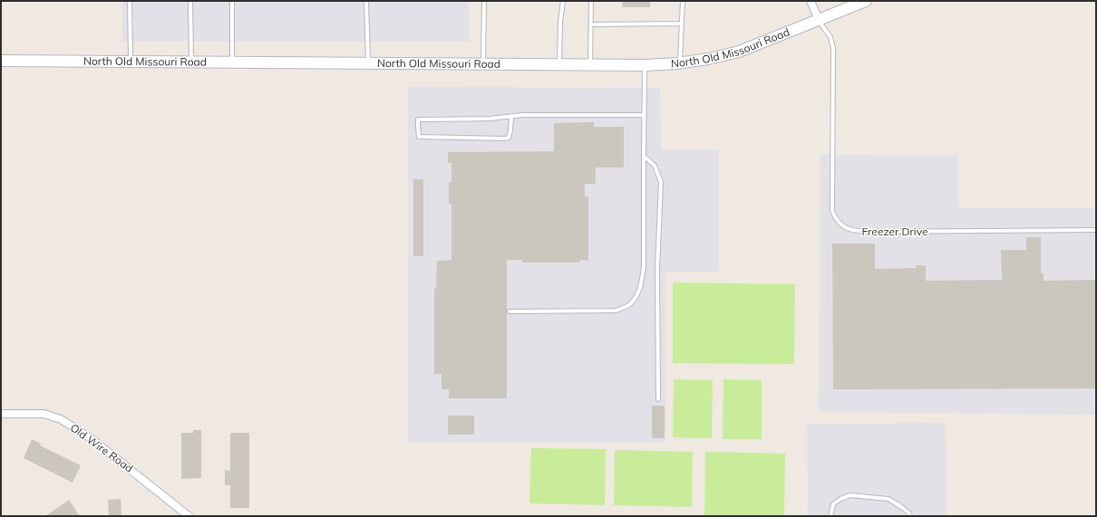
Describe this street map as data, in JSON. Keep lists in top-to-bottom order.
{
  "streets": {
    "main road": ["North Old Missouri Road"],
    "street": ["Old Wire Road"],
    "lane": ["Freezer Drive"]
  },
  "crossings": [
    ["North Old Missouri Road", "Freezer Drive"]
  ]
}
